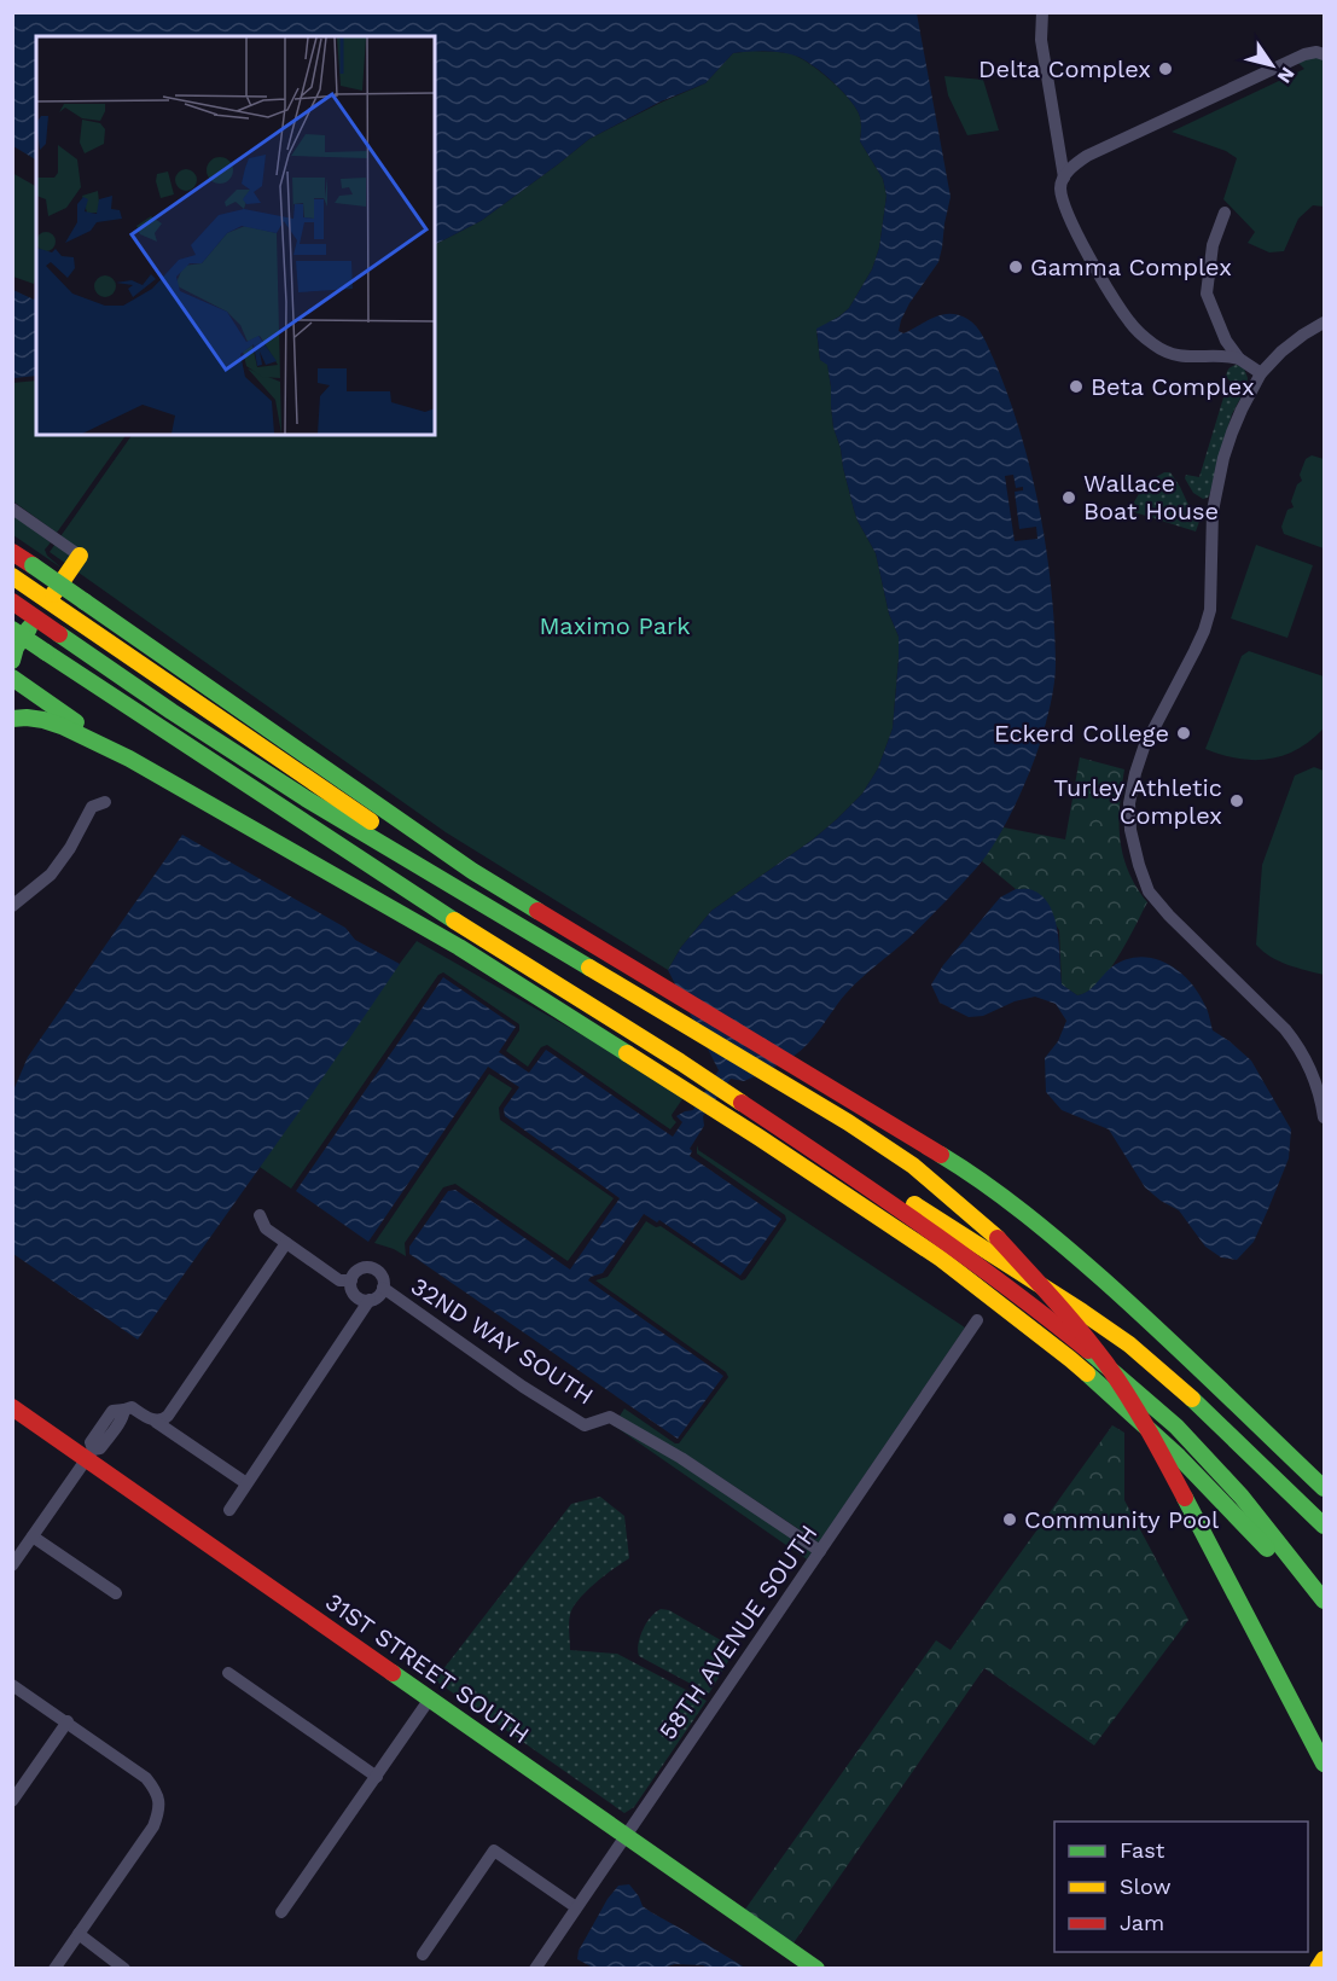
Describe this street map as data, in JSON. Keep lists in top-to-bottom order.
{
  "streets": {
    "main road": ["31ST STREET SOUTH"],
    "street": ["32ND WAY SOUTH", "58TH AVENUE SOUTH"]
  },
  "crossings": [
    ["32ND WAY SOUTH", "58TH AVENUE SOUTH"],
    ["58TH AVENUE SOUTH", "31ST STREET SOUTH"]
  ],
  "parks": ["Maximo Park"],
  "places": [
    "Delta Complex",
    "Gamma Complex",
    "Beta Complex",
    "Wallace Boat House",
    "Eckerd College",
    "Turley Athletic Complex",
    "Community Pool"
  ],
  "legend": ["Fast", "Slow", "Jam"],
  "north": "bottom right"
}
